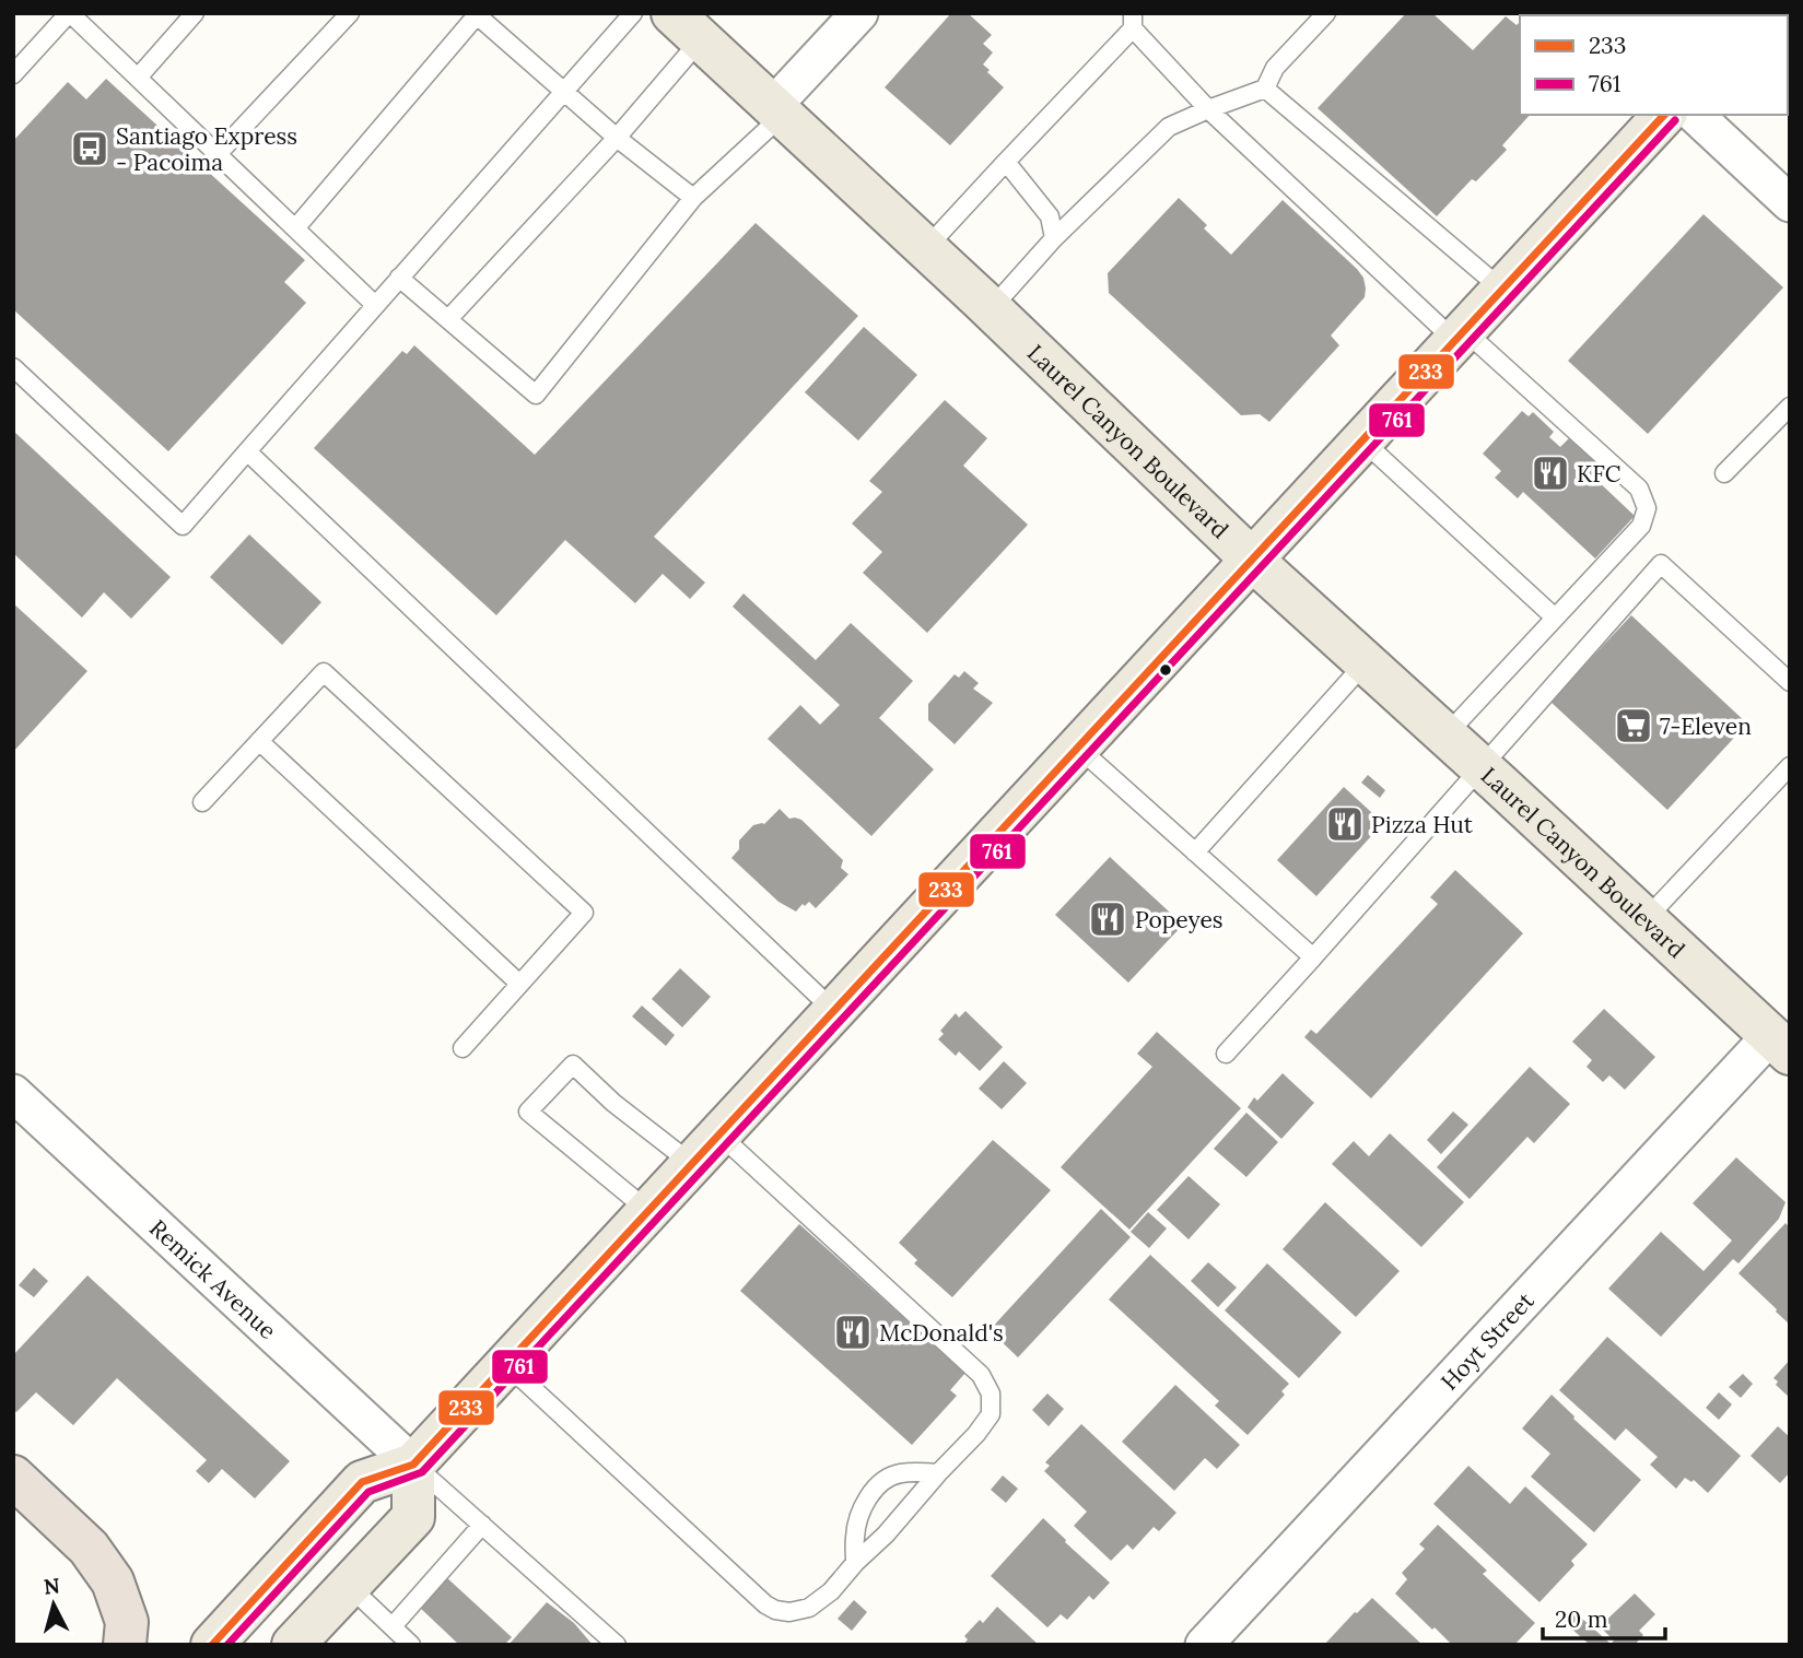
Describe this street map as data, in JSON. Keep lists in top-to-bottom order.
{
  "streets": {
    "main road": ["Laurel Canyon Boulevard"],
    "street": ["Remick Avenue", "Hoyt Street"]
  },
  "crossings": [
    ["Laurel Canyon Boulevard", "Hoyt Street"]
  ],
  "places": {
    "bus stop": ["Santiago Express - Pacoima"],
    "restaurant": [
      "KFC",
      "Pizza Hut",
      "Popeyes",
      "McDonald's"
    ],
    "supermarket": ["7-Eleven"]
  },
  "lines": ["transit line 233", "transit line 761"],
  "legend": ["233", "761"],
  "scale_bar": "20 m",
  "north": "top"
}
